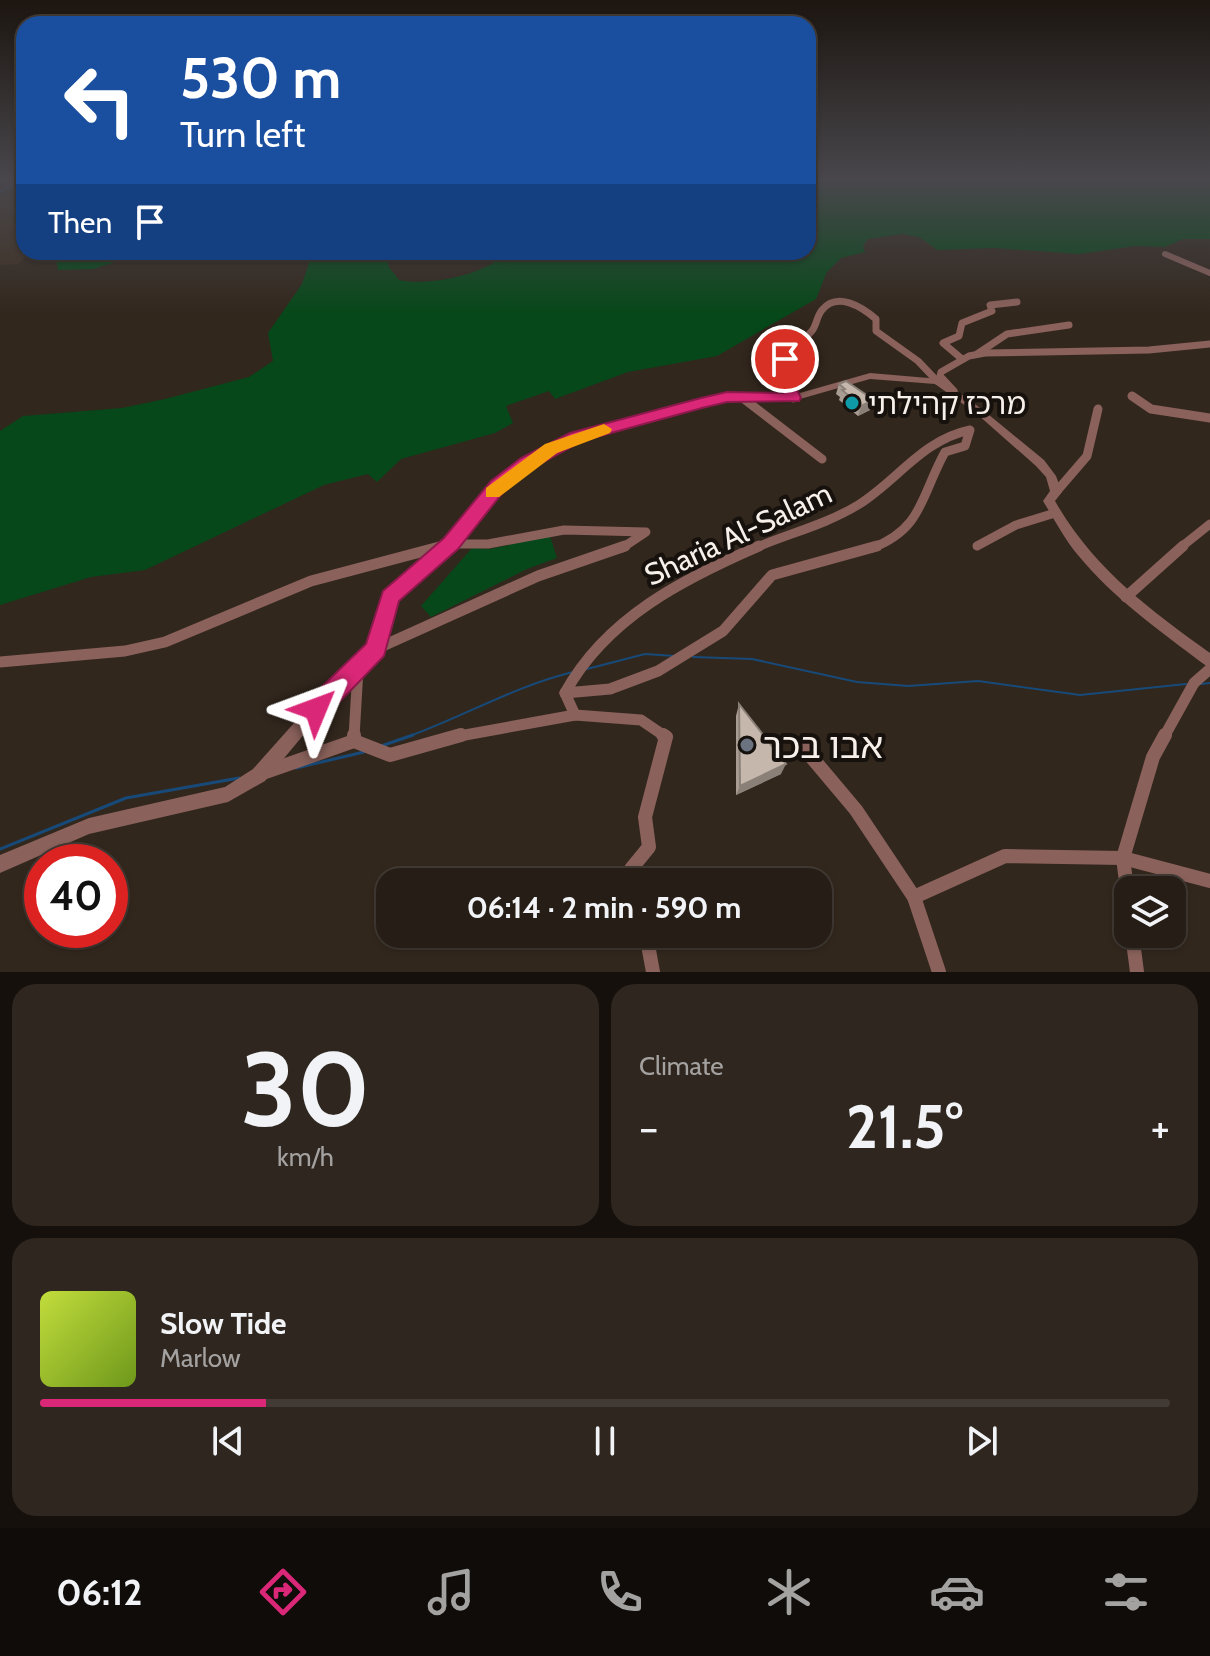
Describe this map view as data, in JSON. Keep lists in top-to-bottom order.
{
  "streets": {
    "street": ["Sharia Al-Salam"]
  },
  "places": ["מרכז קהילתי", "אבו בכר"],
  "page": {
    "turn": ["530 m", "Turn left"],
    "then": "Then",
    "limit": "40",
    "trip": "06:14 · 2 min · 590 m",
    "tile": [
      ["30", "km/h"],
      "Climate"
    ],
    "heat": ["−", "21.5°", "+"],
    "song": ["Slow Tide", "Marlow"],
    "tabs": "06:12"
  }
}
